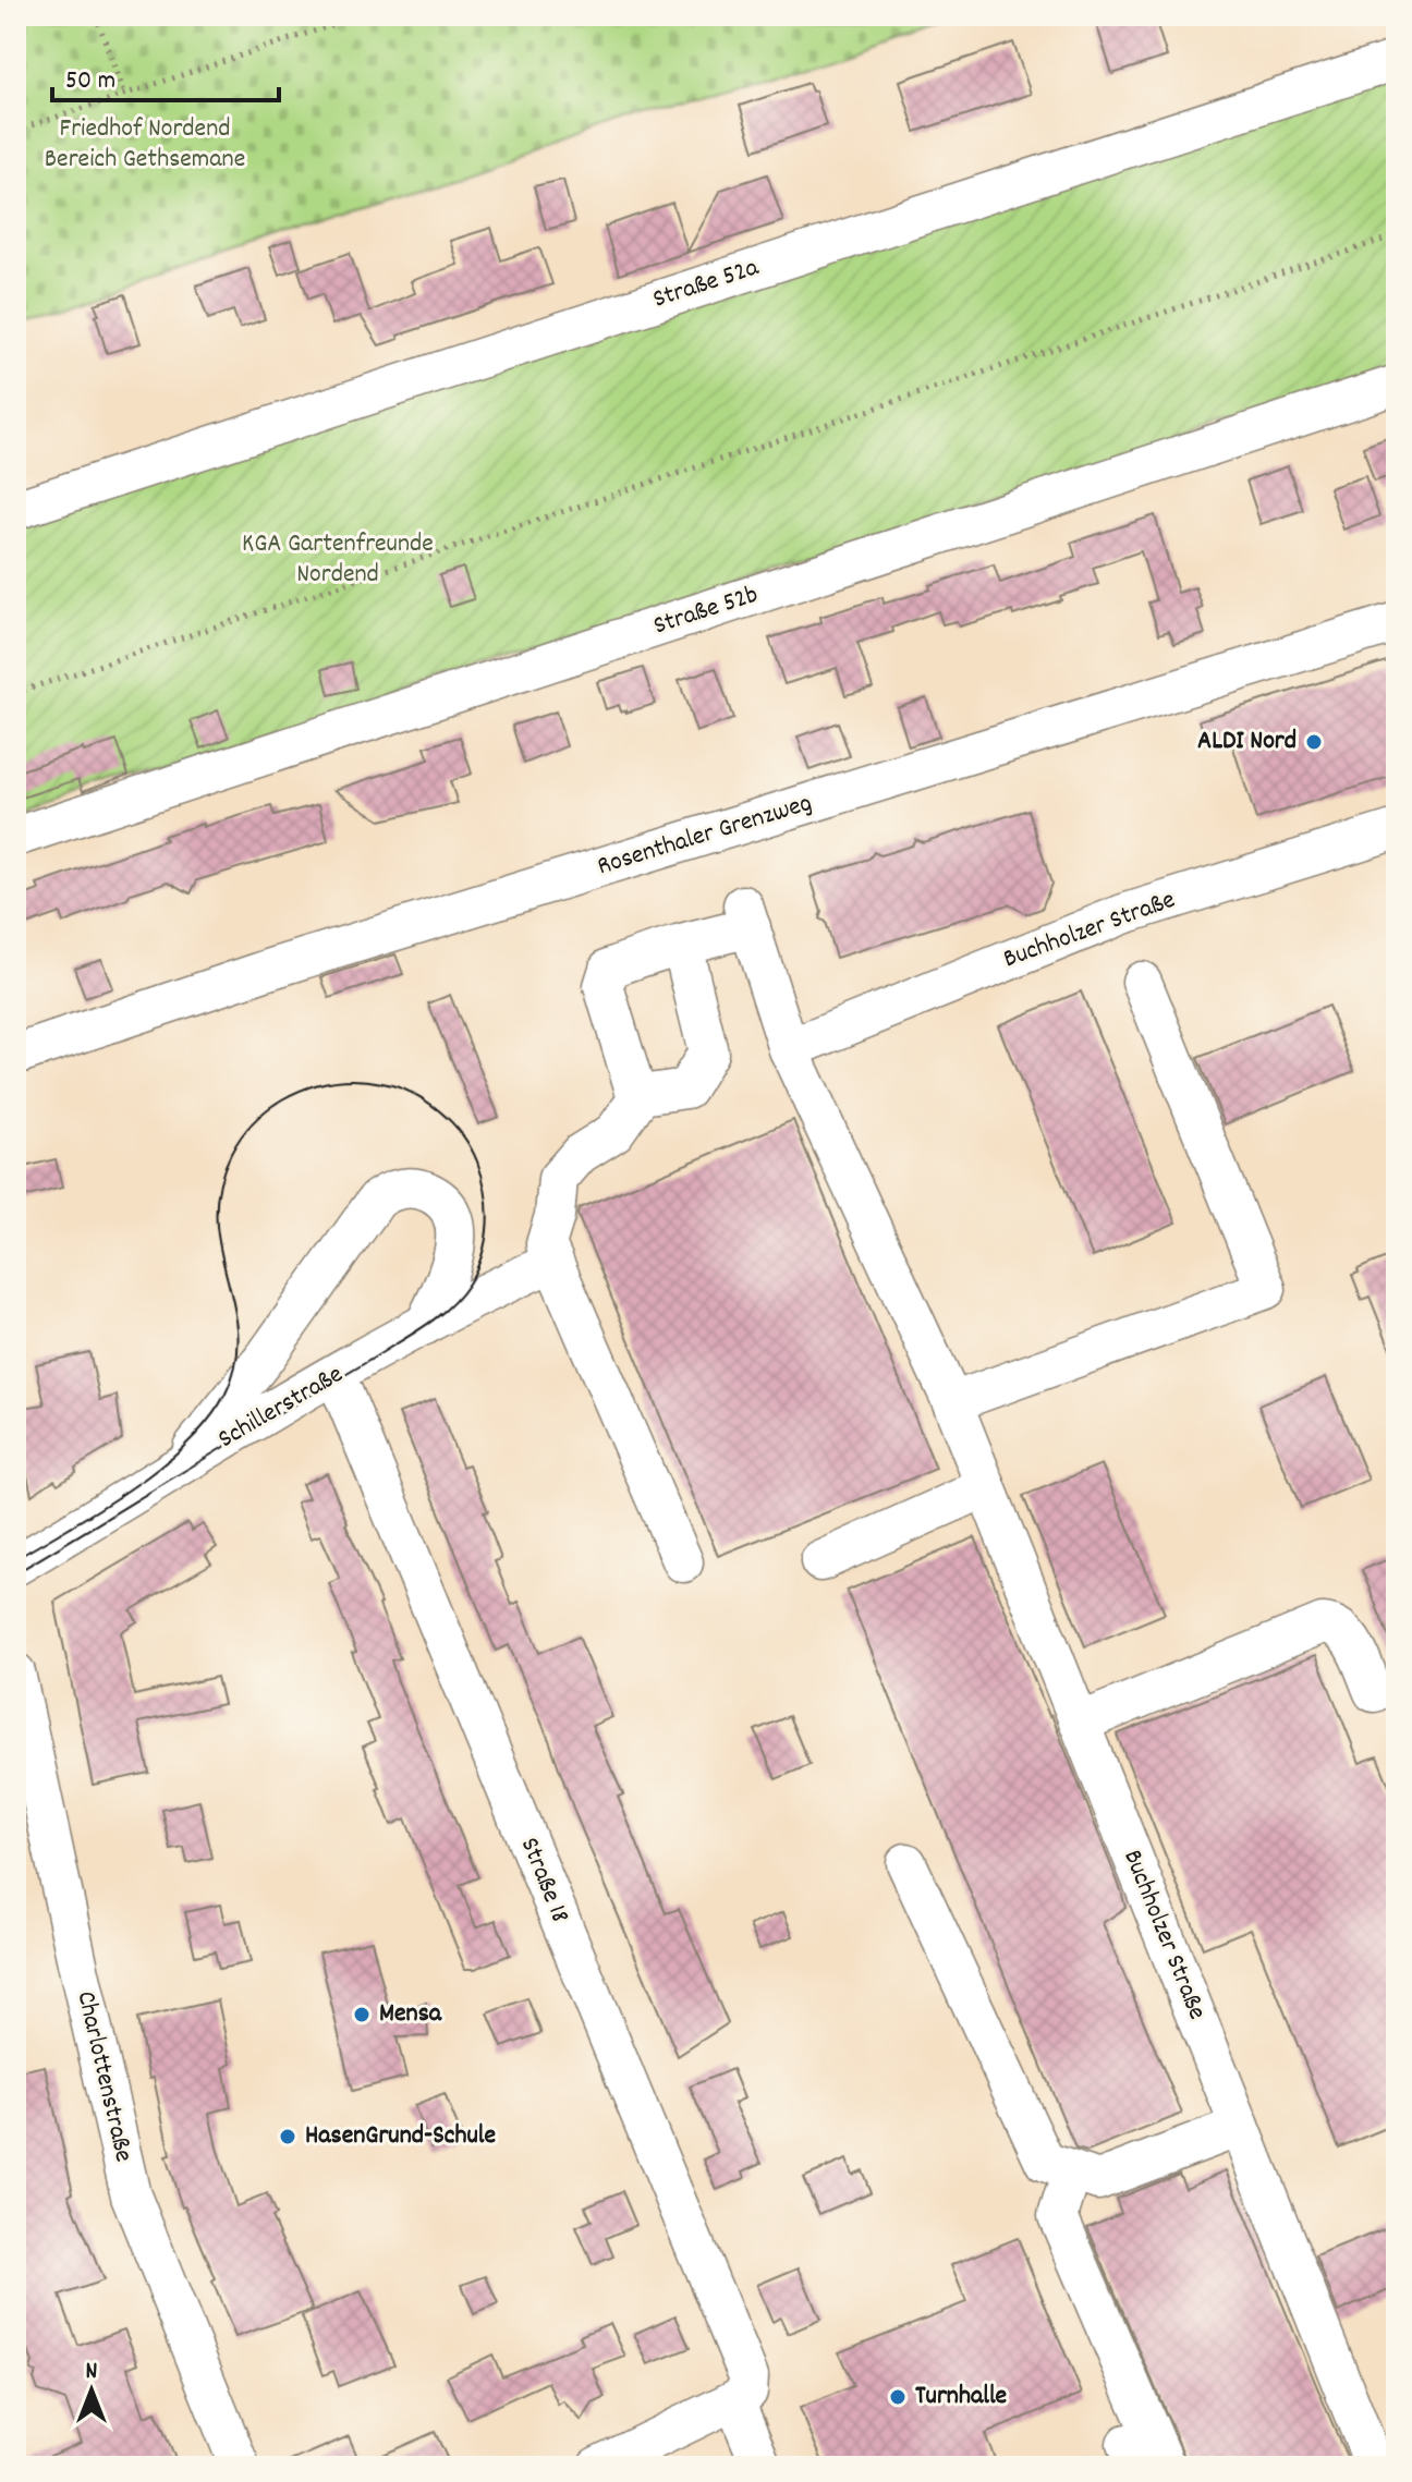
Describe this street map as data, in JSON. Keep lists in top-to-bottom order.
{
  "streets": {
    "street": [
      "Straße 52a",
      "Straße 52b",
      "Rosenthaler Grenzweg",
      "Buchholzer Straße",
      "Schillerstraße",
      "Straße 18",
      "Charlottenstraße"
    ]
  },
  "crossings": [
    ["Schillerstraße", "Straße 18"]
  ],
  "parks": ["Friedhof Nordend Bereich Gethsemane", "KGA Gartenfreunde Nordend"],
  "places": [
    "ALDI Nord",
    "Mensa",
    "HasenGrund-Schule",
    "Turnhalle"
  ],
  "scale_bar": "50 m",
  "north": "top"
}
